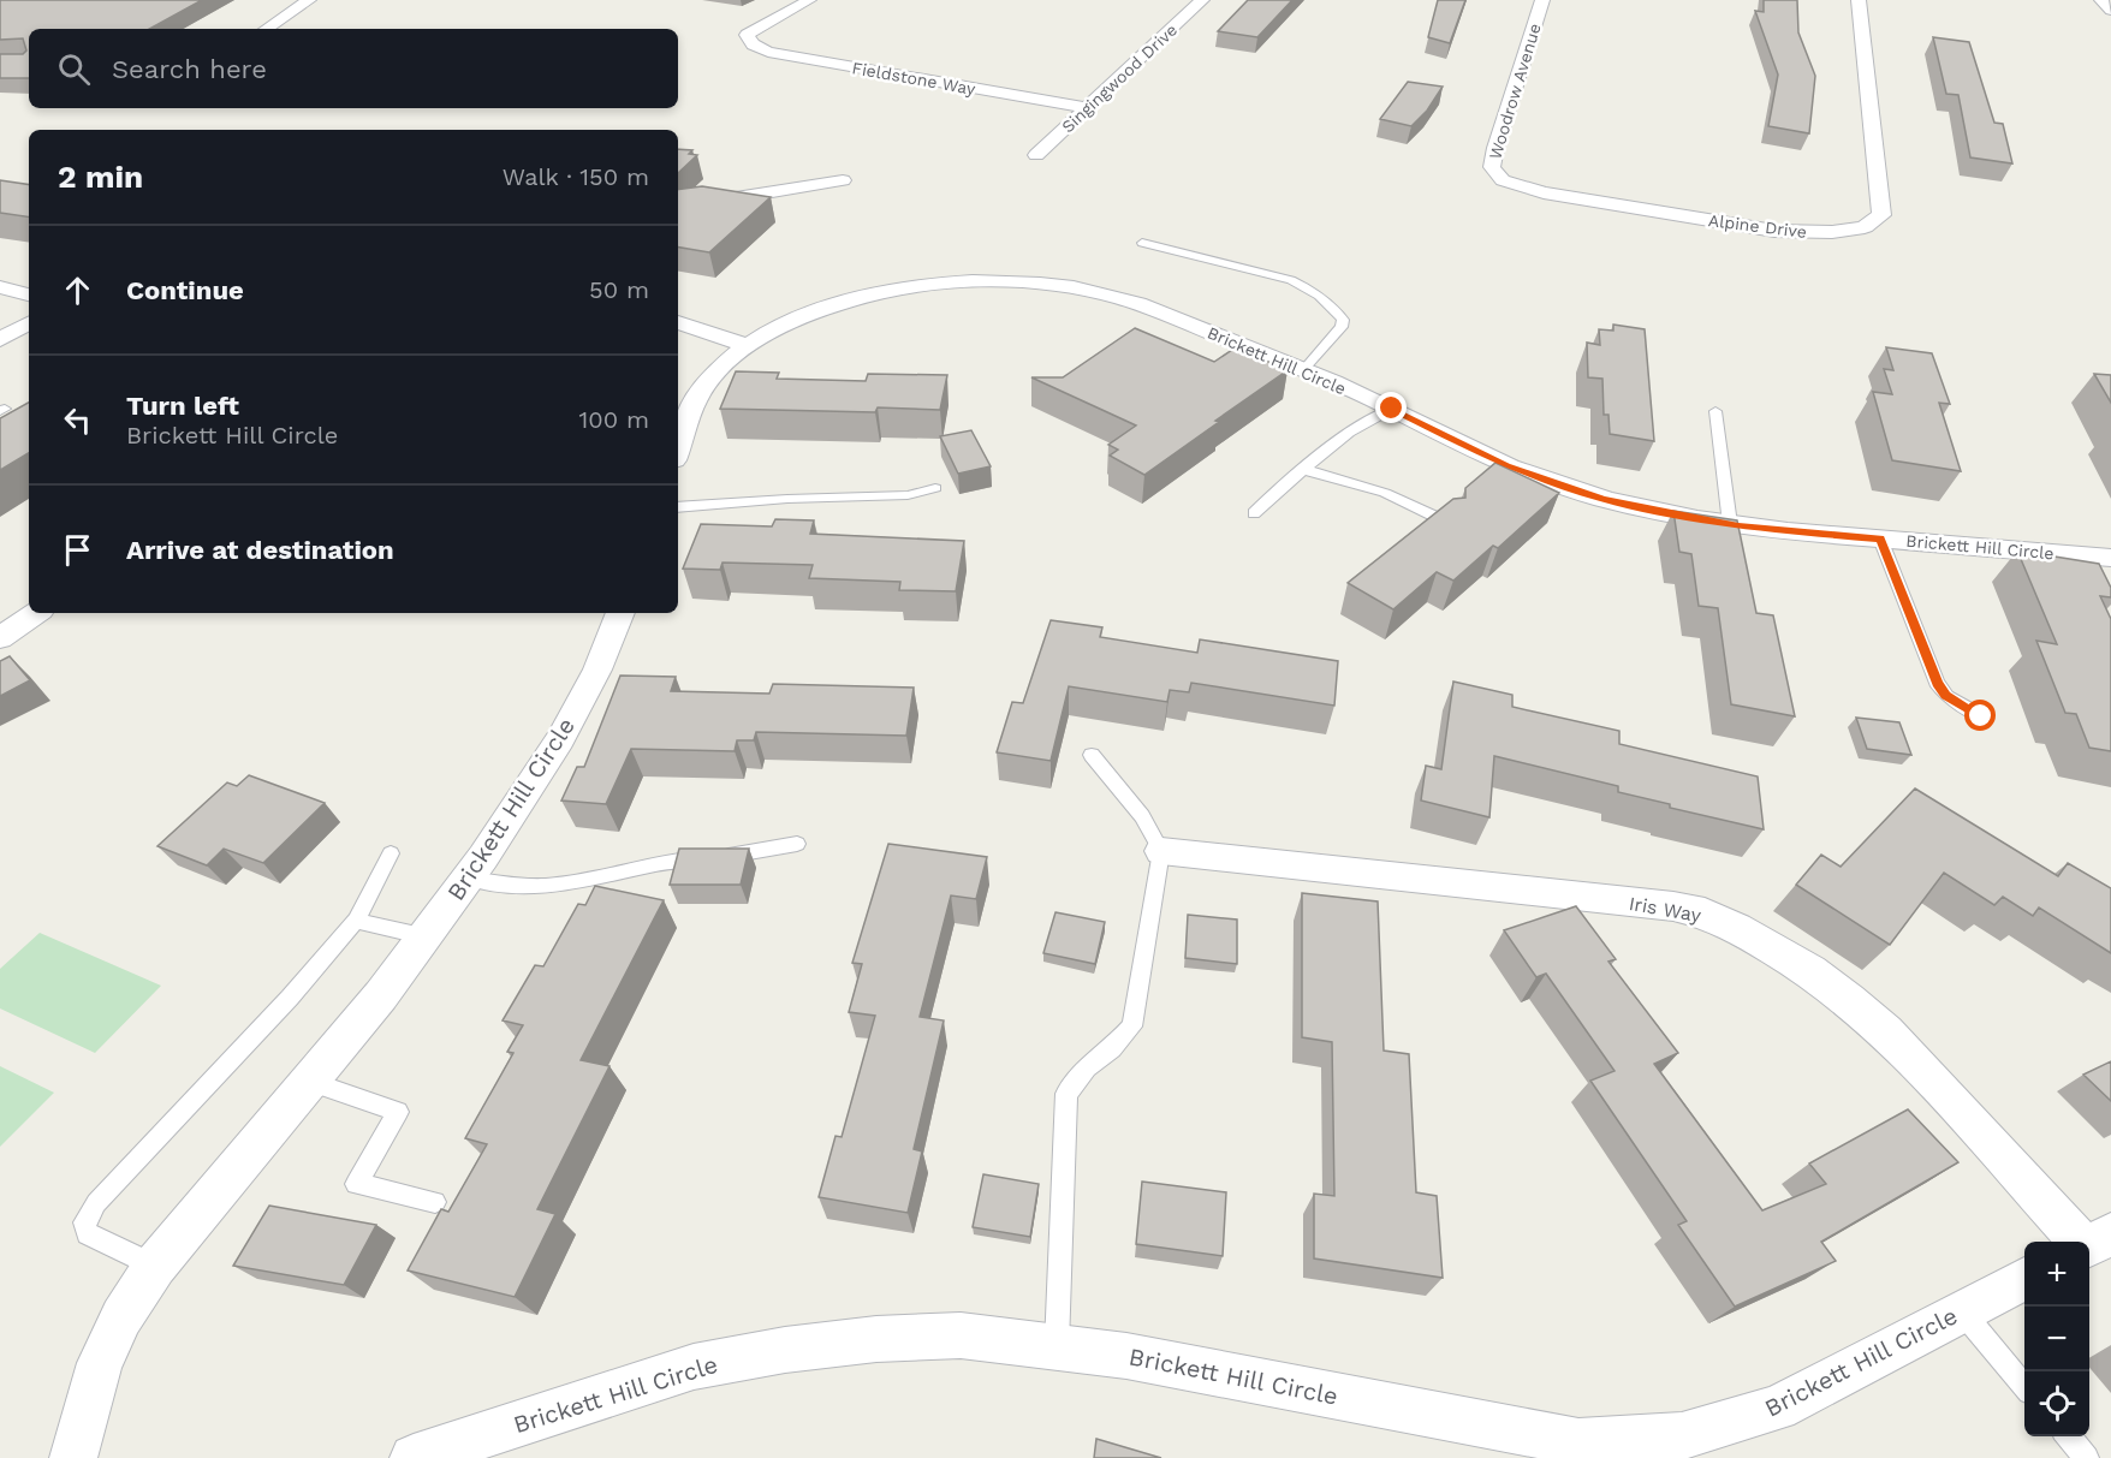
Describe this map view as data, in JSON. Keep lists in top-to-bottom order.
{
  "streets": {
    "street": [
      "Fieldstone Way",
      "Singingwood Drive",
      "Woodrow Avenue",
      "Alpine Drive",
      "Brickett Hill Circle",
      "Iris Way"
    ]
  },
  "crossings": [
    ["Fieldstone Way", "Singingwood Drive"],
    ["Woodrow Avenue", "Alpine Drive"]
  ],
  "page": {
    "search": "Search here",
    "heading": ["2 min", "Walk · 150 m"],
    "list": [
      ["Continue", "50 m"],
      ["Turn left", "Brickett Hill Circle", "100 m"],
      "Arrive at destination"
    ],
    "map_buttons": ["+", "−"]
  }
}
